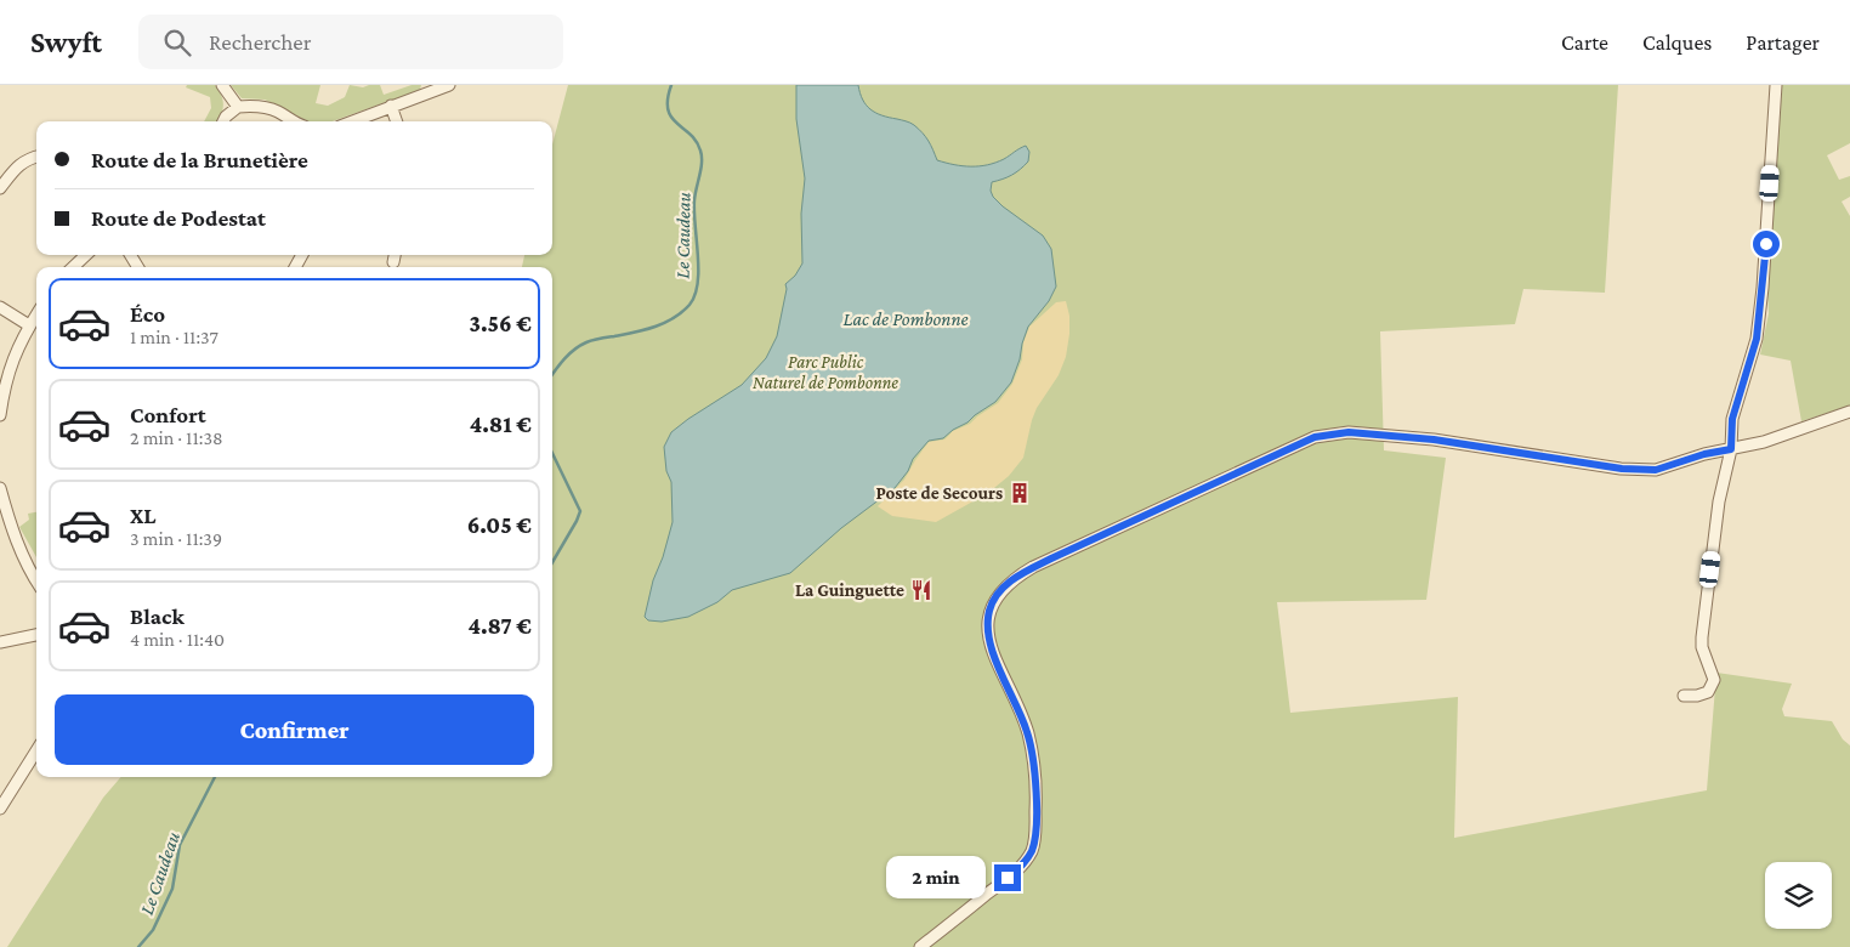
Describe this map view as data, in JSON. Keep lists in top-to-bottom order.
{
  "water": ["Le Caudeau", "Lac de Pombonne"],
  "parks": ["Parc Public Naturel de Pombonne"],
  "places": {
    "building": ["Poste de Secours"],
    "restaurant": ["La Guinguette"]
  },
  "page": {
    "header": "Swyft",
    "search": "Rechercher",
    "nav": ["Carte", "Calques", "Partager"],
    "banner": ["Route de la Brunetière", "Route de Podestat"],
    "list": [
      {
        "name": "Éco",
        "note": "1 min · 11:37",
        "value": "3.56 €"
      },
      {
        "name": "Confort",
        "note": "2 min · 11:38",
        "value": "4.81 €"
      },
      {
        "name": "XL",
        "note": "3 min · 11:39",
        "value": "6.05 €"
      },
      {
        "name": "Black",
        "note": "4 min · 11:40",
        "value": "4.87 €"
      }
    ],
    "buttons": "Confirmer",
    "bubble": "2 min"
  }
}
